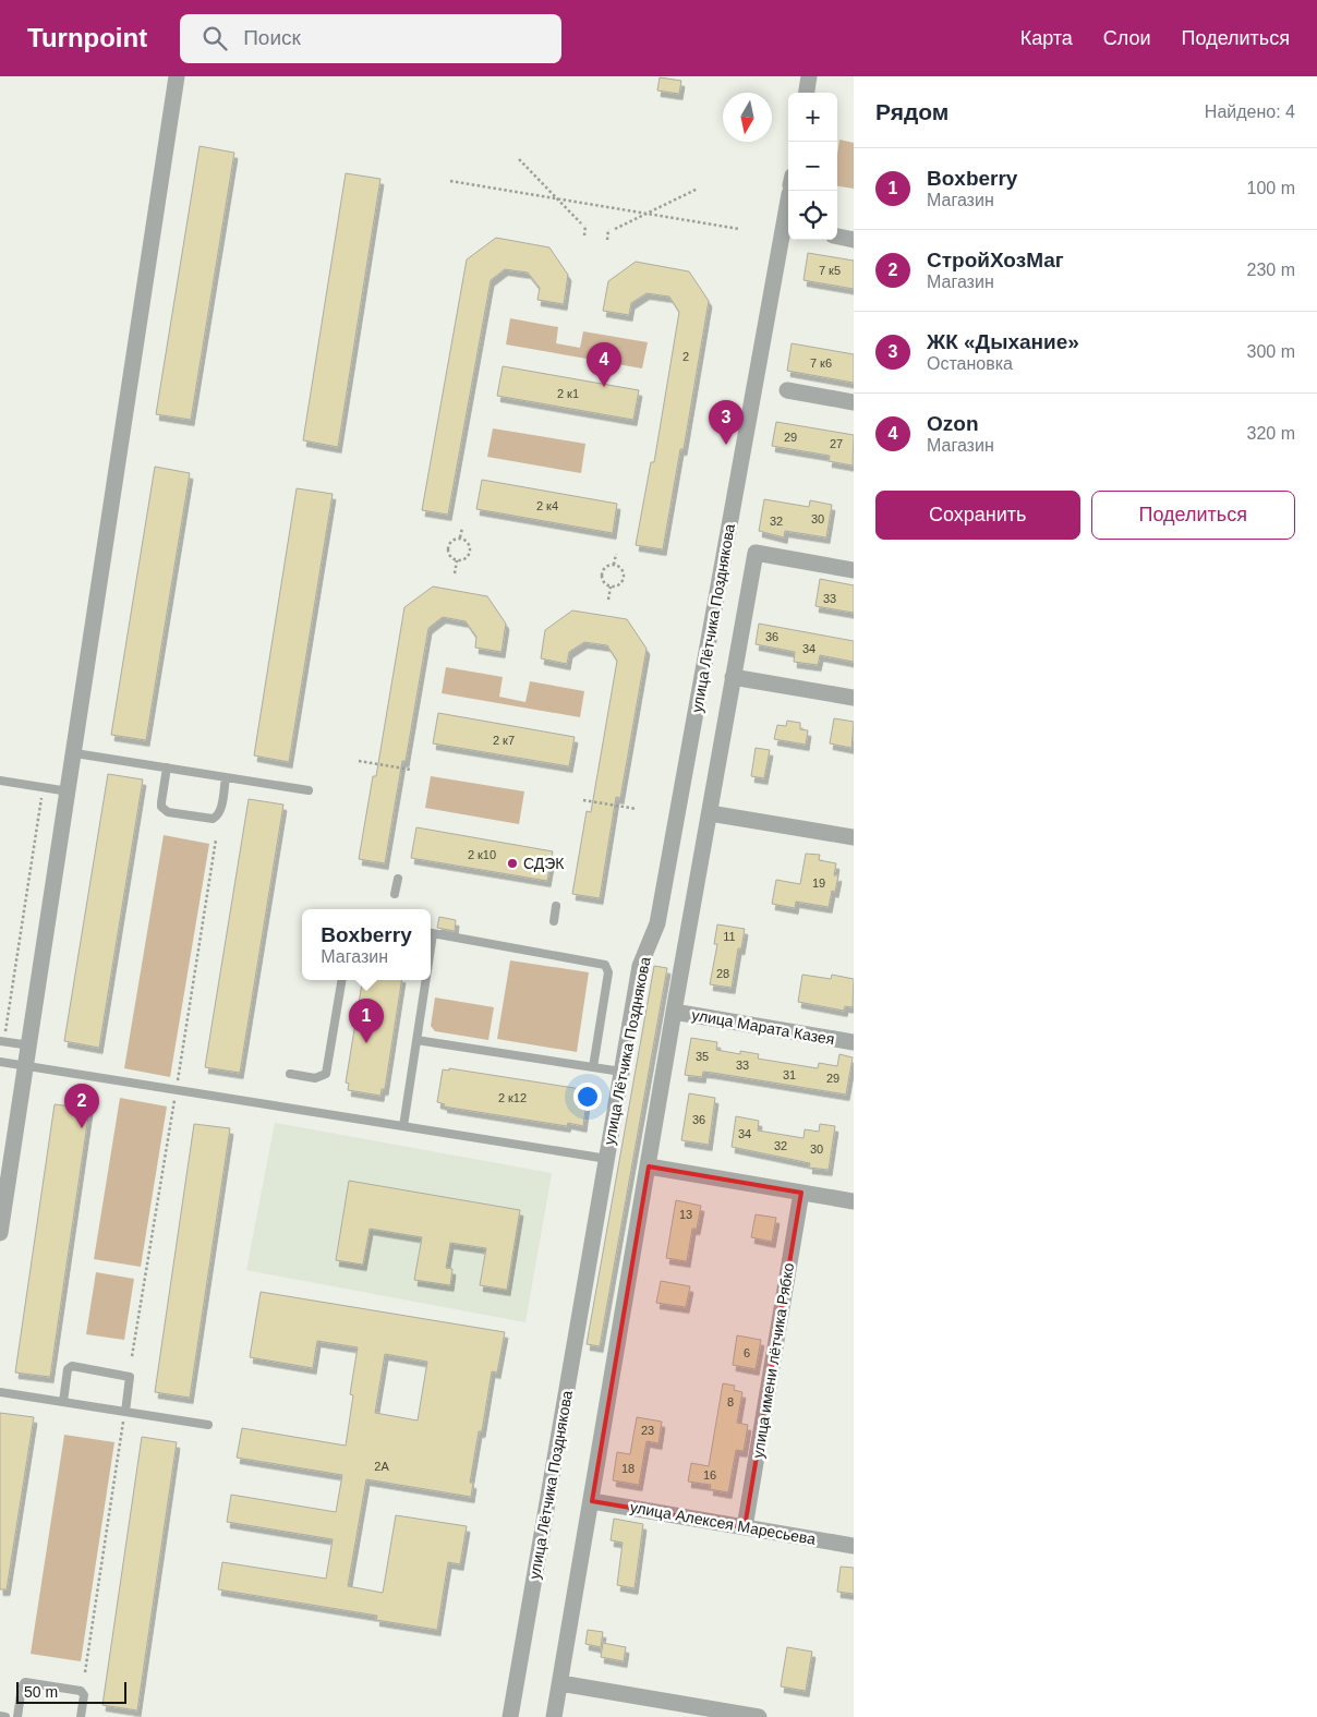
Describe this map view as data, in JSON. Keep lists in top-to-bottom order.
{
  "streets": {
    "street": [
      "улица Лётчика Позднякова",
      "улица Марата Казея",
      "улица имени лётчика Рябко",
      "улица Алексея Маресьева"
    ]
  },
  "crossings": [
    ["улица Лётчика Позднякова", "улица Марата Казея"],
    ["улица Лётчика Позднякова", "улица Алексея Маресьева"],
    ["улица имени лётчика Рябко", "улица Алексея Маресьева"]
  ],
  "places": ["СДЭК"],
  "house_numbers": [
    "7 к5",
    "2",
    "7 к6",
    "2 к1",
    "29",
    "27",
    "2 к4",
    "30",
    "32",
    "33",
    "36",
    "34",
    "2 к7",
    "2 к10",
    "19",
    "11",
    "28",
    "35",
    "33",
    "31",
    "29",
    "2 к12",
    "36",
    "34",
    "32",
    "30",
    "13",
    "6",
    "8",
    "23",
    "2А",
    "18",
    "16"
  ],
  "scale_bar": "50 m",
  "north": "bottom",
  "page": {
    "header": "Turnpoint",
    "search": "Поиск",
    "nav": ["Карта", "Слои", "Поделиться"],
    "heading": ["Рядом", "Найдено: 4"],
    "map_buttons": ["+", "−"],
    "list": [
      {
        "mark": "1",
        "name": "Boxberry",
        "note": "Магазин",
        "value": "100 m"
      },
      {
        "mark": "2",
        "name": "СтройХозМаг",
        "note": "Магазин",
        "value": "230 m"
      },
      {
        "mark": "3",
        "name": "ЖК «Дыхание»",
        "note": "Остановка",
        "value": "300 m"
      },
      {
        "mark": "4",
        "name": "Ozon",
        "note": "Магазин",
        "value": "320 m"
      }
    ],
    "pins": [
      "4",
      "3",
      "1",
      "2"
    ],
    "buttons": ["Сохранить", "Поделиться"],
    "popup": ["Boxberry", "Магазин"],
    "scale": "50 m"
  }
}
